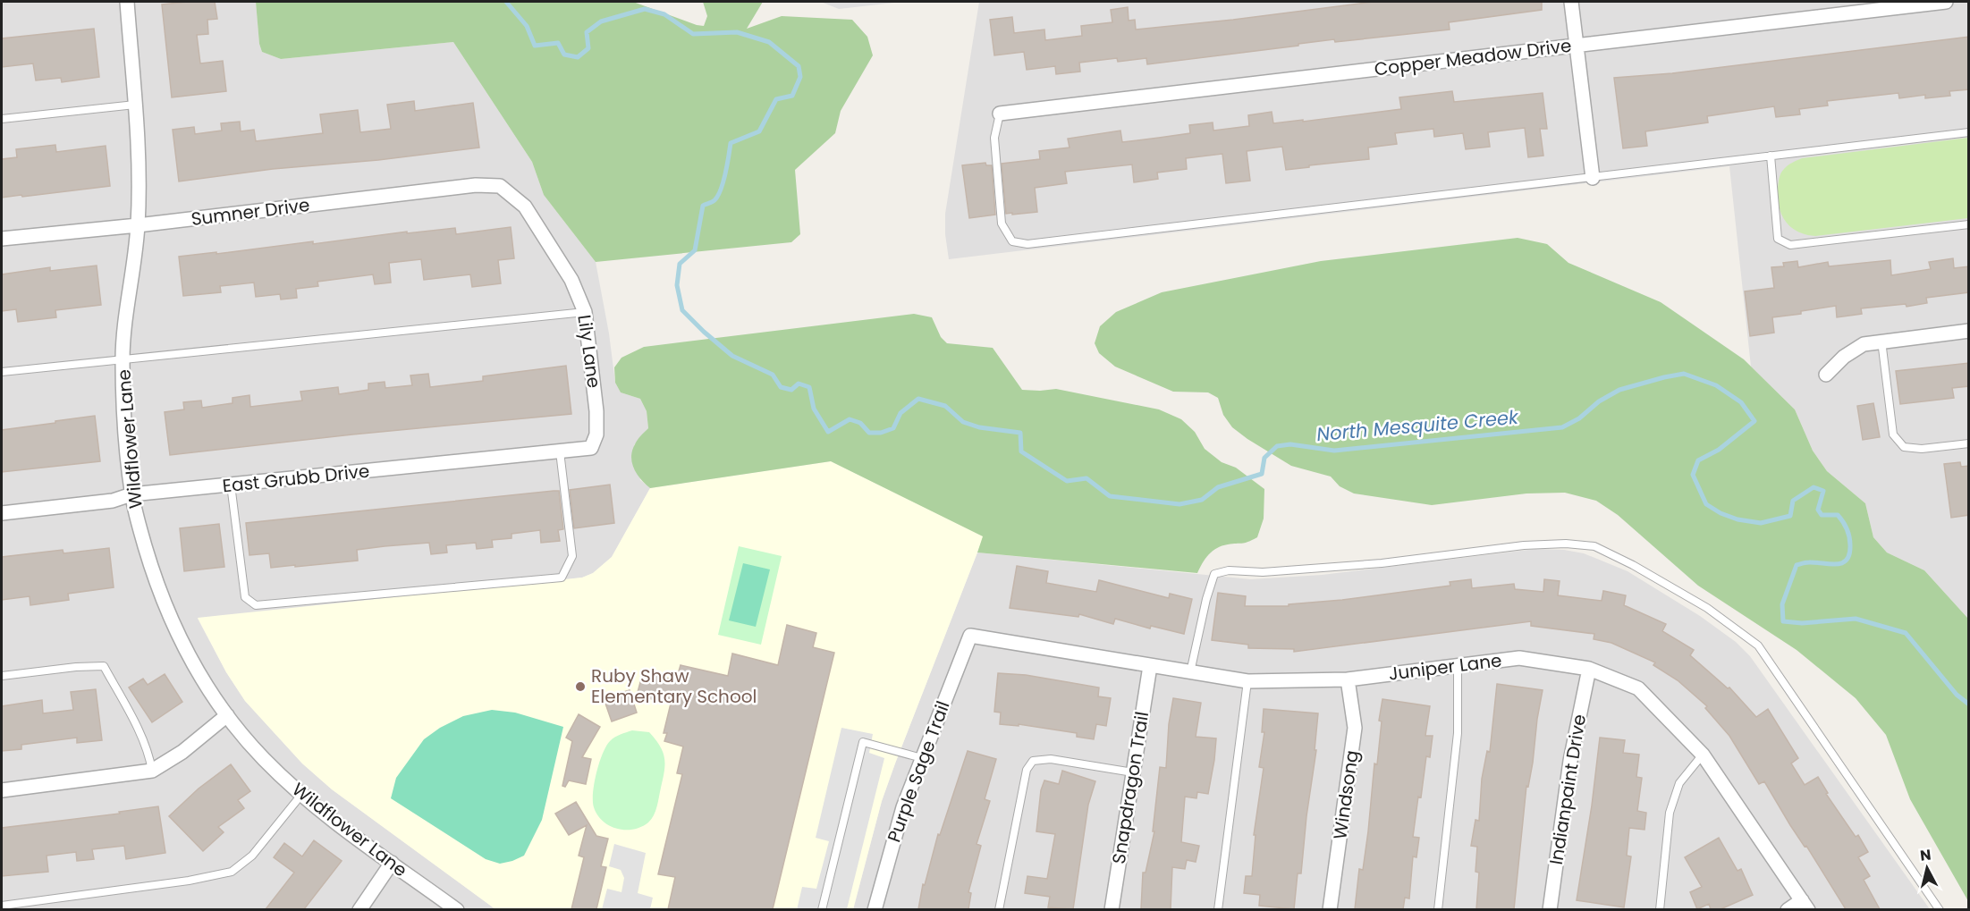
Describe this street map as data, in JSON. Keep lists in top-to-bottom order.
{
  "streets": {
    "street": [
      "Copper Meadow Drive",
      "Sumner Drive",
      "Lily Lane",
      "Wildflower Lane",
      "East Grubb Drive",
      "Juniper Lane",
      "Purple Sage Trail",
      "Snapdragon Trail",
      "Indianpaint Drive",
      "Windsong"
    ]
  },
  "crossings": [
    ["Sumner Drive", "Lily Lane"],
    ["Sumner Drive", "Wildflower Lane"],
    ["Lily Lane", "East Grubb Drive"],
    ["Wildflower Lane", "East Grubb Drive"],
    ["Juniper Lane", "Purple Sage Trail"],
    ["Juniper Lane", "Snapdragon Trail"],
    ["Juniper Lane", "Indianpaint Drive"],
    ["Juniper Lane", "Windsong"]
  ],
  "water": ["North Mesquite Creek"],
  "places": ["Ruby Shaw Elementary School"],
  "north": "top"
}
